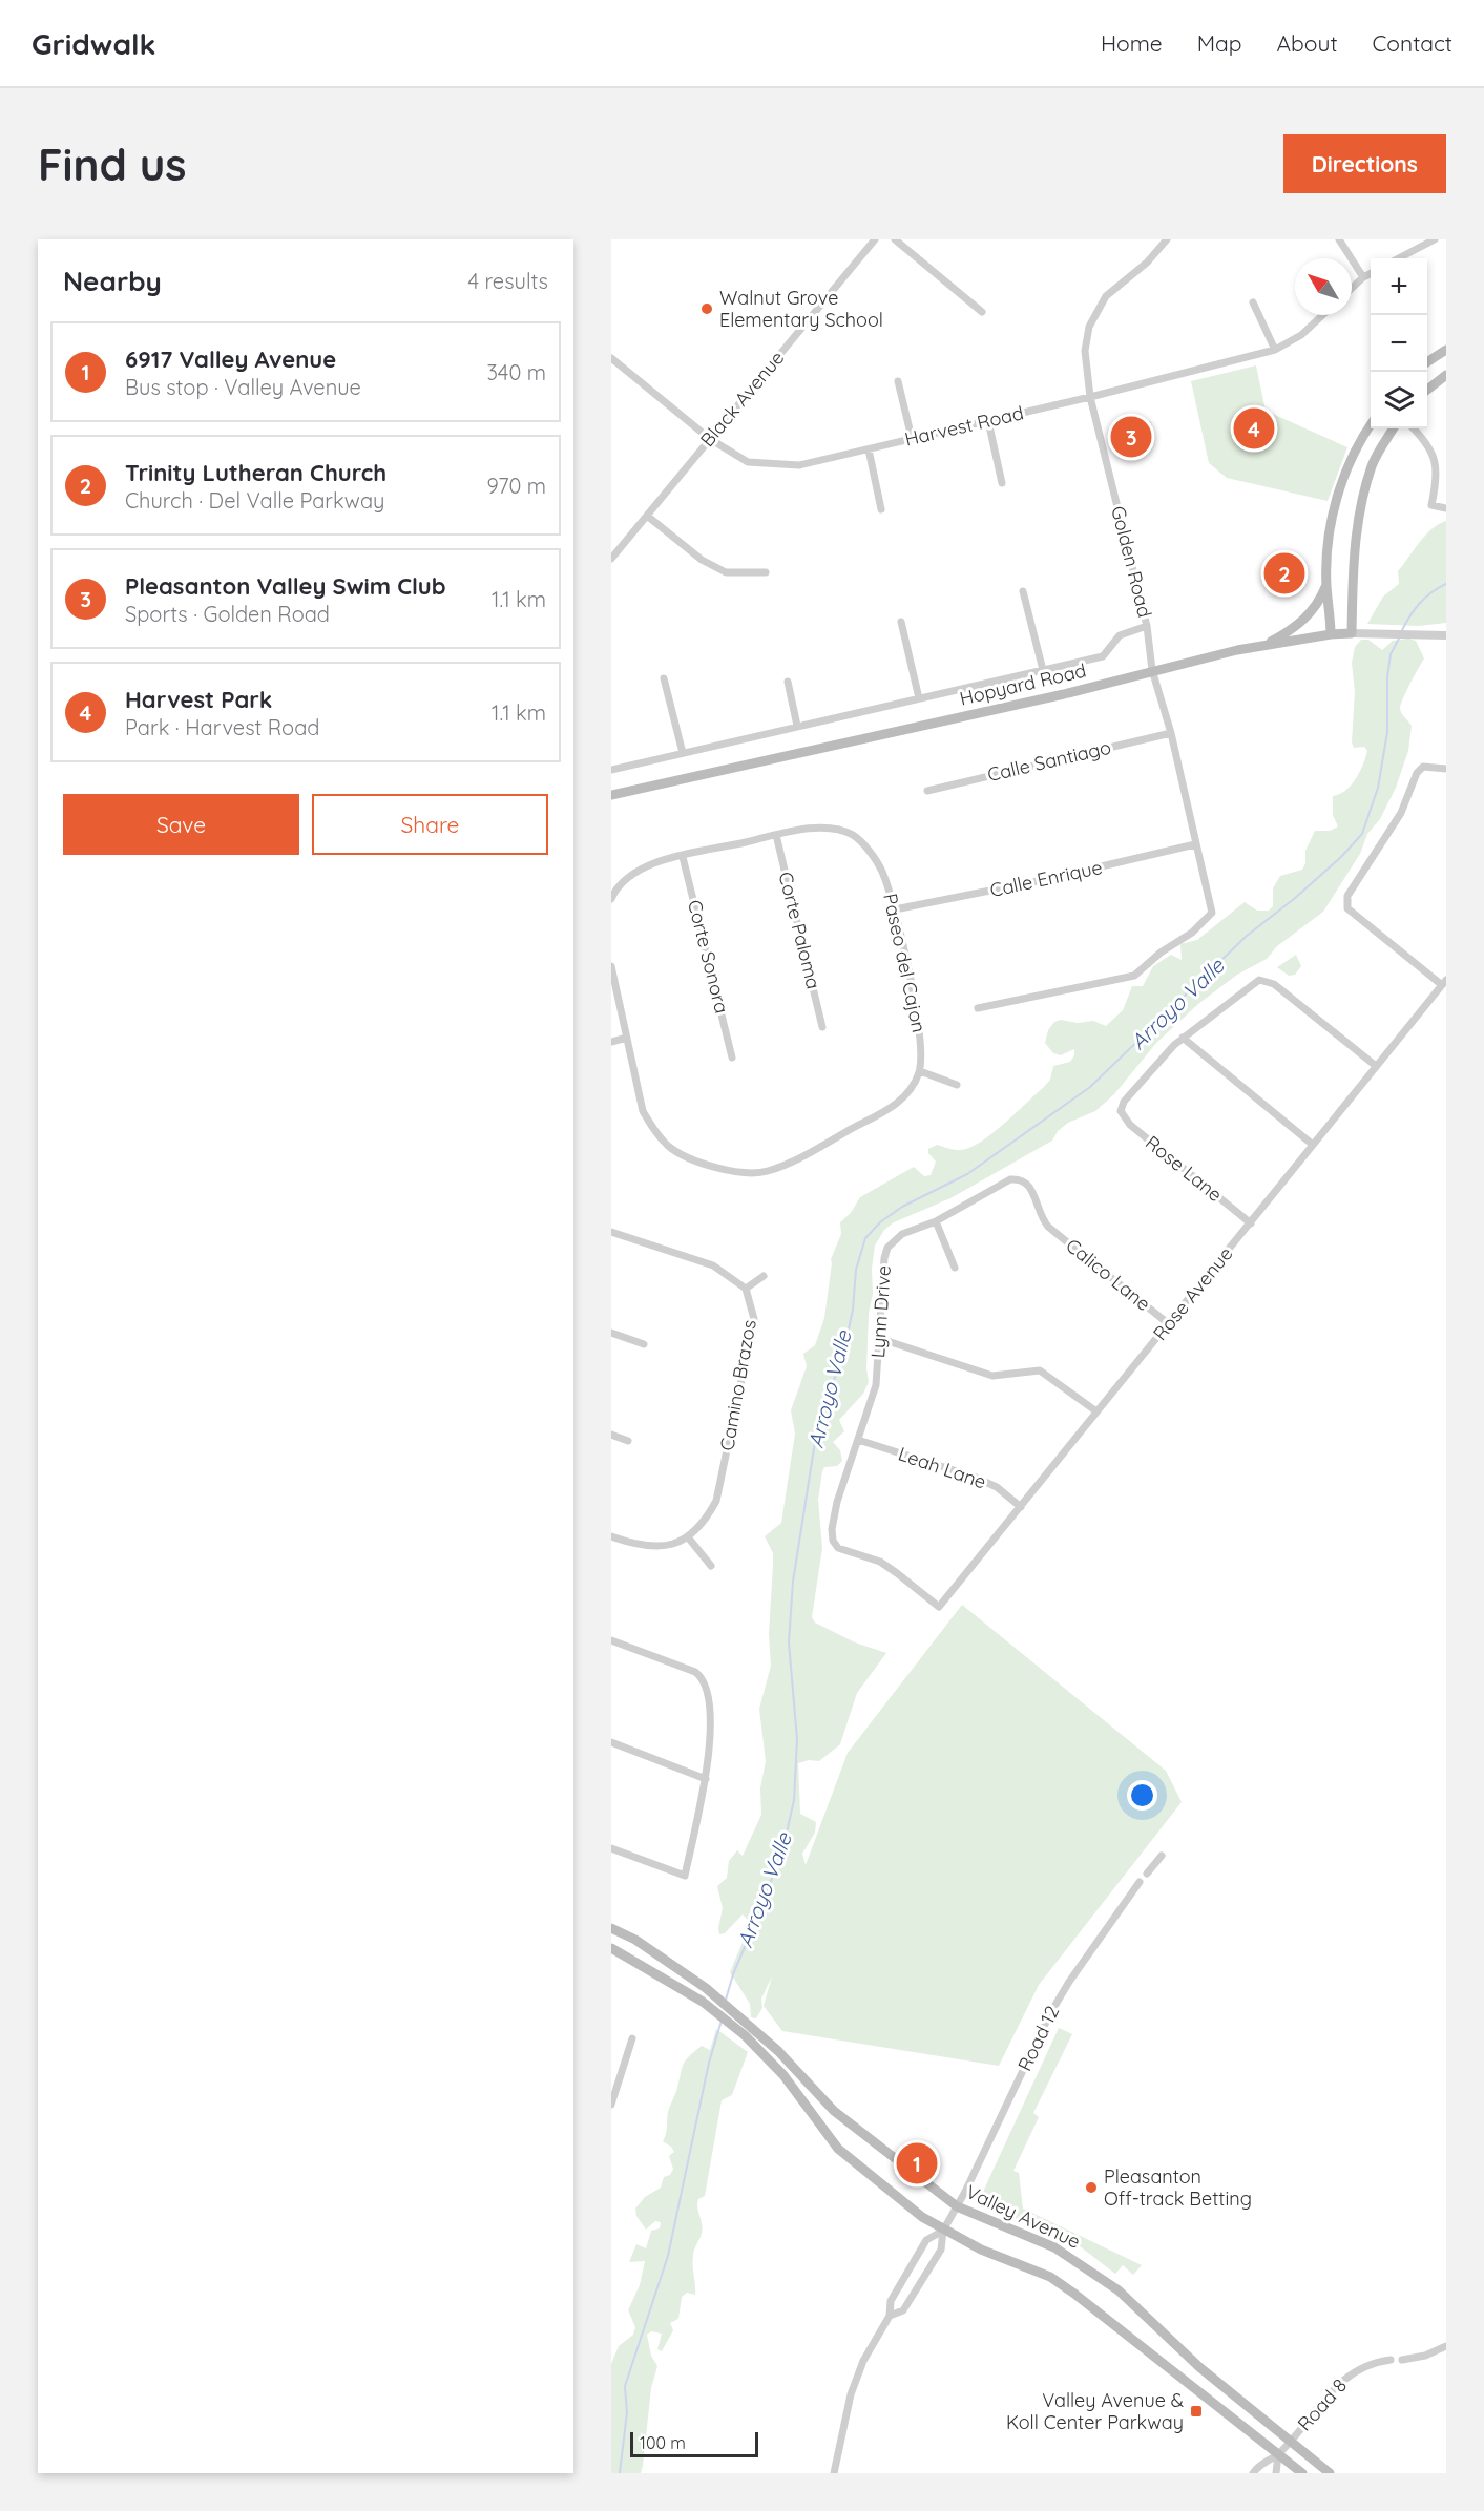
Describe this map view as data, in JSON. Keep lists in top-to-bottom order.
{
  "streets": {
    "main road": ["Hopyard Road", "Valley Avenue"],
    "street": [
      "Black Avenue",
      "Harvest Road",
      "Golden Road",
      "Calle Santiago",
      "Calle Enrique",
      "Corte Paloma",
      "Corte Sonora",
      "Paseo del Cajon",
      "Rose Lane",
      "Calico Lane",
      "Rose Avenue",
      "Lynn Drive",
      "Camino Brazos",
      "Leah Lane",
      "Road 12",
      "Road 8"
    ]
  },
  "crossings": [
    ["Black Avenue", "Harvest Road"],
    ["Harvest Road", "Golden Road"],
    ["Golden Road", "Hopyard Road"],
    ["Golden Road", "Calle Santiago"],
    ["Golden Road", "Calle Enrique"],
    ["Calle Enrique", "Paseo del Cajon"],
    ["Corte Paloma", "Paseo del Cajon"],
    ["Corte Sonora", "Paseo del Cajon"],
    ["Rose Lane", "Rose Avenue"],
    ["Calico Lane", "Rose Avenue"],
    ["Calico Lane", "Lynn Drive"],
    ["Rose Avenue", "Lynn Drive"],
    ["Rose Avenue", "Leah Lane"],
    ["Lynn Drive", "Leah Lane"],
    ["Road 12", "Valley Avenue"],
    ["Valley Avenue", "Road 8"]
  ],
  "water": ["Arroyo Valle"],
  "places": {
    "other": ["Walnut Grove Elementary School", "Pleasanton Off-track Betting"],
    "transit": ["Valley Avenue & Koll Center Parkway"]
  },
  "scale_bar": "100 m",
  "north": "top left",
  "page": {
    "header": "Gridwalk",
    "nav": [
      "Home",
      "Map",
      "About",
      "Contact"
    ],
    "buttons": [
      "Directions",
      ["Save", "Share"]
    ],
    "title": "Find us",
    "heading": ["Nearby", "4 results"],
    "map_buttons": ["+", "−"],
    "list": [
      {
        "mark": "1",
        "name": "6917 Valley Avenue",
        "note": "Bus stop · Valley Avenue",
        "value": "340 m"
      },
      {
        "mark": "2",
        "name": "Trinity Lutheran Church",
        "note": "Church · Del Valle Parkway",
        "value": "970 m"
      },
      {
        "mark": "3",
        "name": "Pleasanton Valley Swim Club",
        "note": "Sports · Golden Road",
        "value": "1.1 km"
      },
      {
        "mark": "4",
        "name": "Harvest Park",
        "note": "Park · Harvest Road",
        "value": "1.1 km"
      }
    ],
    "pins": [
      "4",
      "3",
      "2",
      "1"
    ],
    "scale": "100 m"
  }
}
